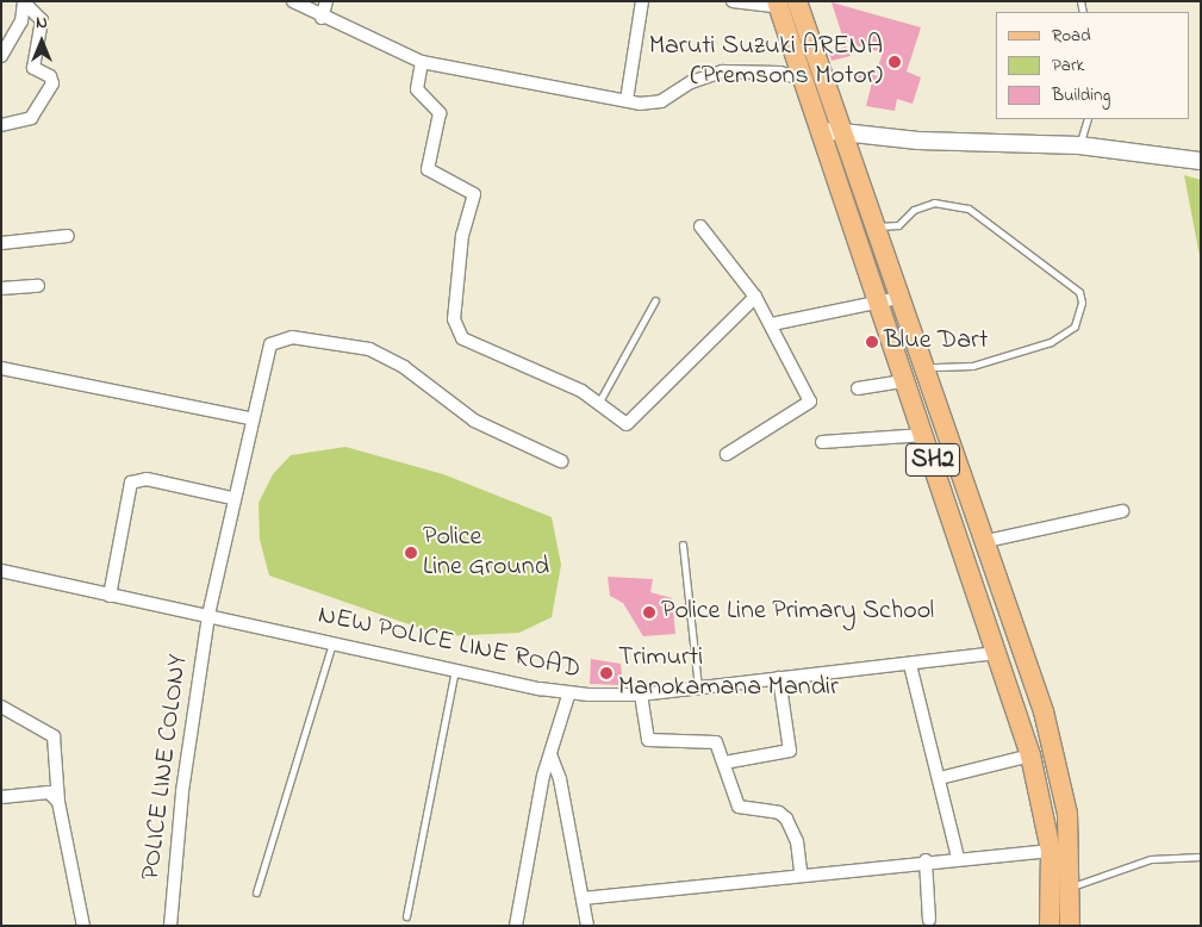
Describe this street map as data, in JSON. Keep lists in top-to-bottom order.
{
  "streets": {
    "main road": ["SH2"],
    "street": ["NEW POLICE LINE ROAD", "POLICE LINE COLONY"]
  },
  "crossings": [
    ["SH2", "NEW POLICE LINE ROAD"],
    ["NEW POLICE LINE ROAD", "POLICE LINE COLONY"]
  ],
  "places": [
    "Maruti Suzuki ARENA (Premsons Motor)",
    "Blue Dart",
    "Police Line Ground",
    "Police Line Primary School",
    "Trimurti Manokamana Mandir"
  ],
  "legend": ["Road", "Park", "Building"],
  "north": "top"
}
